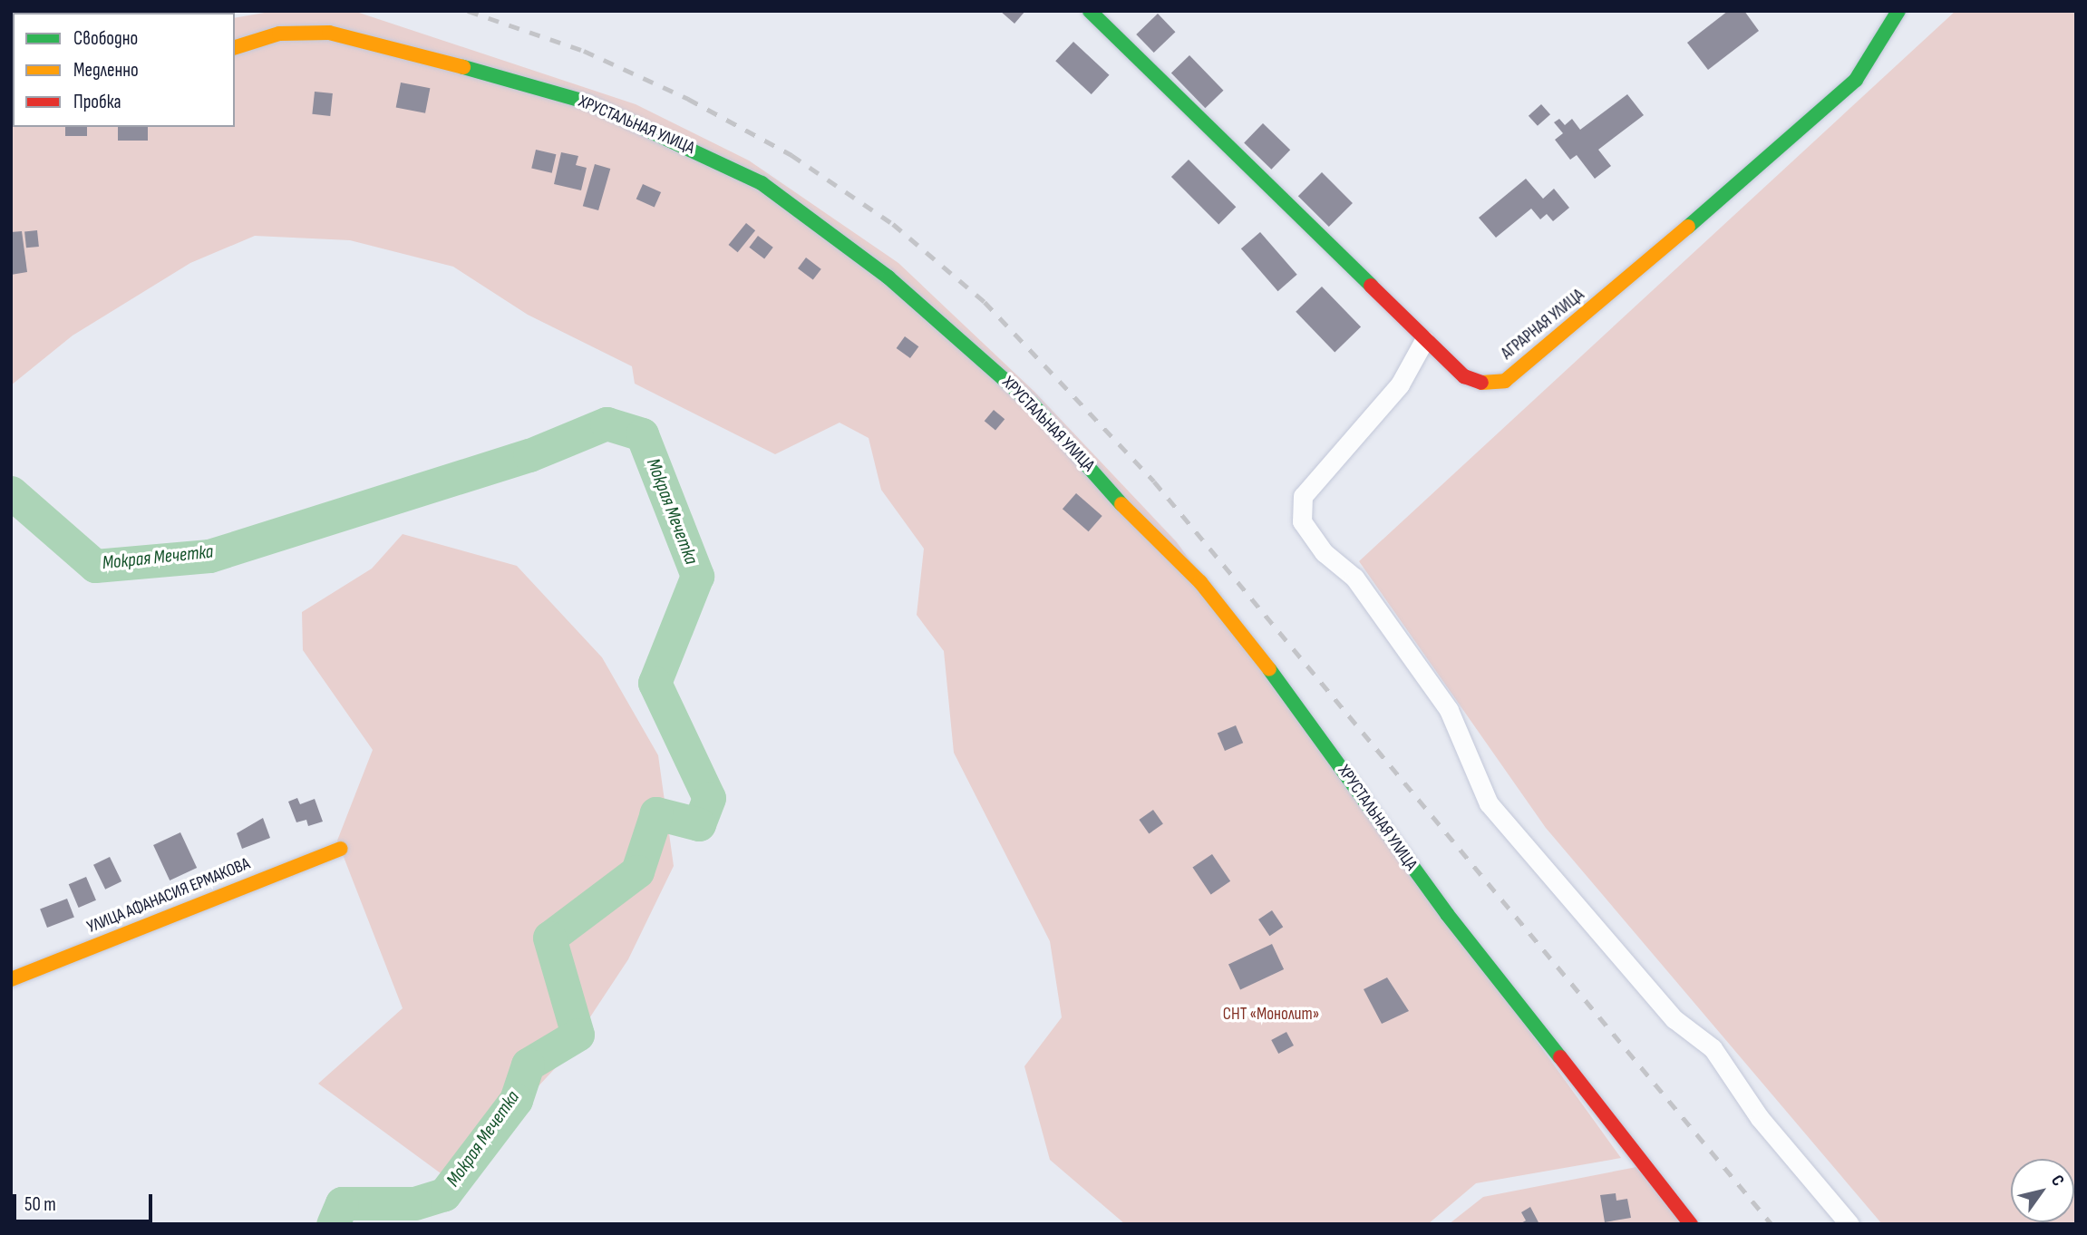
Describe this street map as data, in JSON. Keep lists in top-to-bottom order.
{
  "streets": {
    "street": ["ХРУСТАЛЬНАЯ УЛИЦА", "АГРАРНАЯ УЛИЦА", "УЛИЦА АФАНАСИЯ ЕРМАКОВА"]
  },
  "water": ["Мокрая Мечетка"],
  "parks": ["СНТ «Монолит»"],
  "legend": ["Свободно", "Медленно", "Пробка"],
  "scale_bar": "50 m",
  "north": "top right"
}
